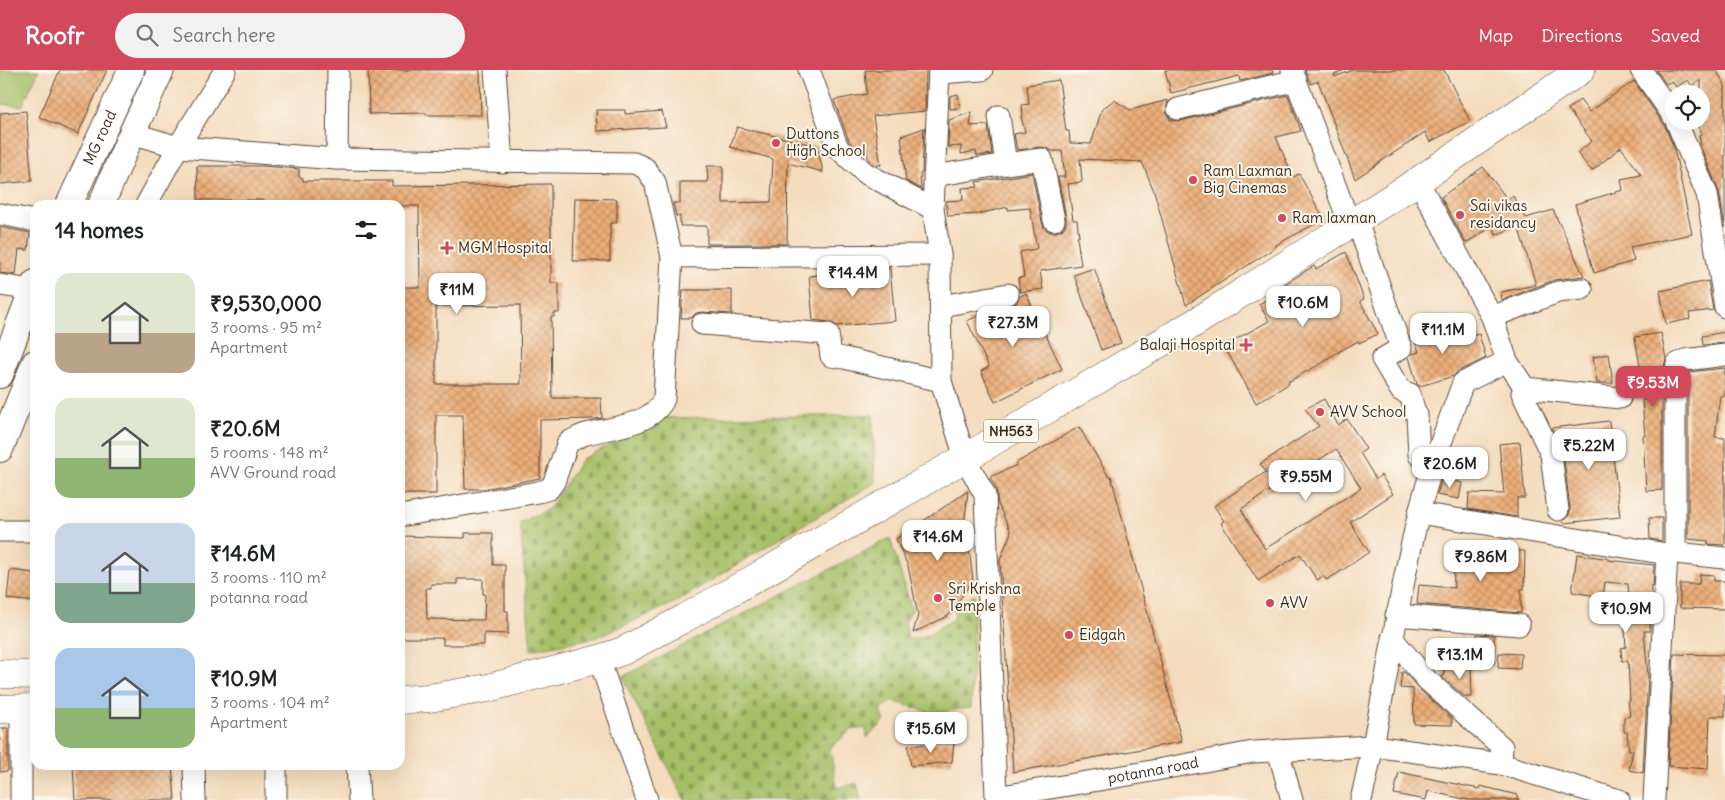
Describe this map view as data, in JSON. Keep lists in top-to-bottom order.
{
  "streets": {
    "highway": ["NH563"],
    "main road": ["MG road"],
    "street": ["potanna road"]
  },
  "crossings": [
    ["NH563", "potanna road"]
  ],
  "places": {
    "other": [
      "Duttons High School",
      "Ram Laxman Big Cinemas",
      "Sai vikas residancy",
      "Ram laxman",
      "AVV School",
      "Sri Krishna Temple",
      "AVV",
      "Eidgah"
    ],
    "health": ["MGM Hospital", "Balaji Hospital"]
  },
  "page": {
    "header": "Roofr",
    "search": "Search here",
    "nav": ["Map", "Directions", "Saved"],
    "heading": "14 homes",
    "price": [
      "₹14.4M",
      "₹11M",
      "₹10.6M",
      "₹27.3M",
      "₹11.1M",
      "₹9.53M",
      "₹5.22M",
      "₹20.6M",
      "₹9.55M",
      "₹14.6M",
      "₹9.86M",
      "₹10.9M",
      "₹13.1M",
      "₹15.6M"
    ],
    "list": [
      {
        "name": "₹9,530,000",
        "note": "3 rooms · 95 m² · Apartment"
      },
      {
        "name": "₹20.6M",
        "note": "5 rooms · 148 m² · AVV Ground road"
      },
      {
        "name": "₹14.6M",
        "note": "3 rooms · 110 m² · potanna road"
      },
      {
        "name": "₹10.9M",
        "note": "3 rooms · 104 m² · Apartment"
      }
    ]
  }
}
